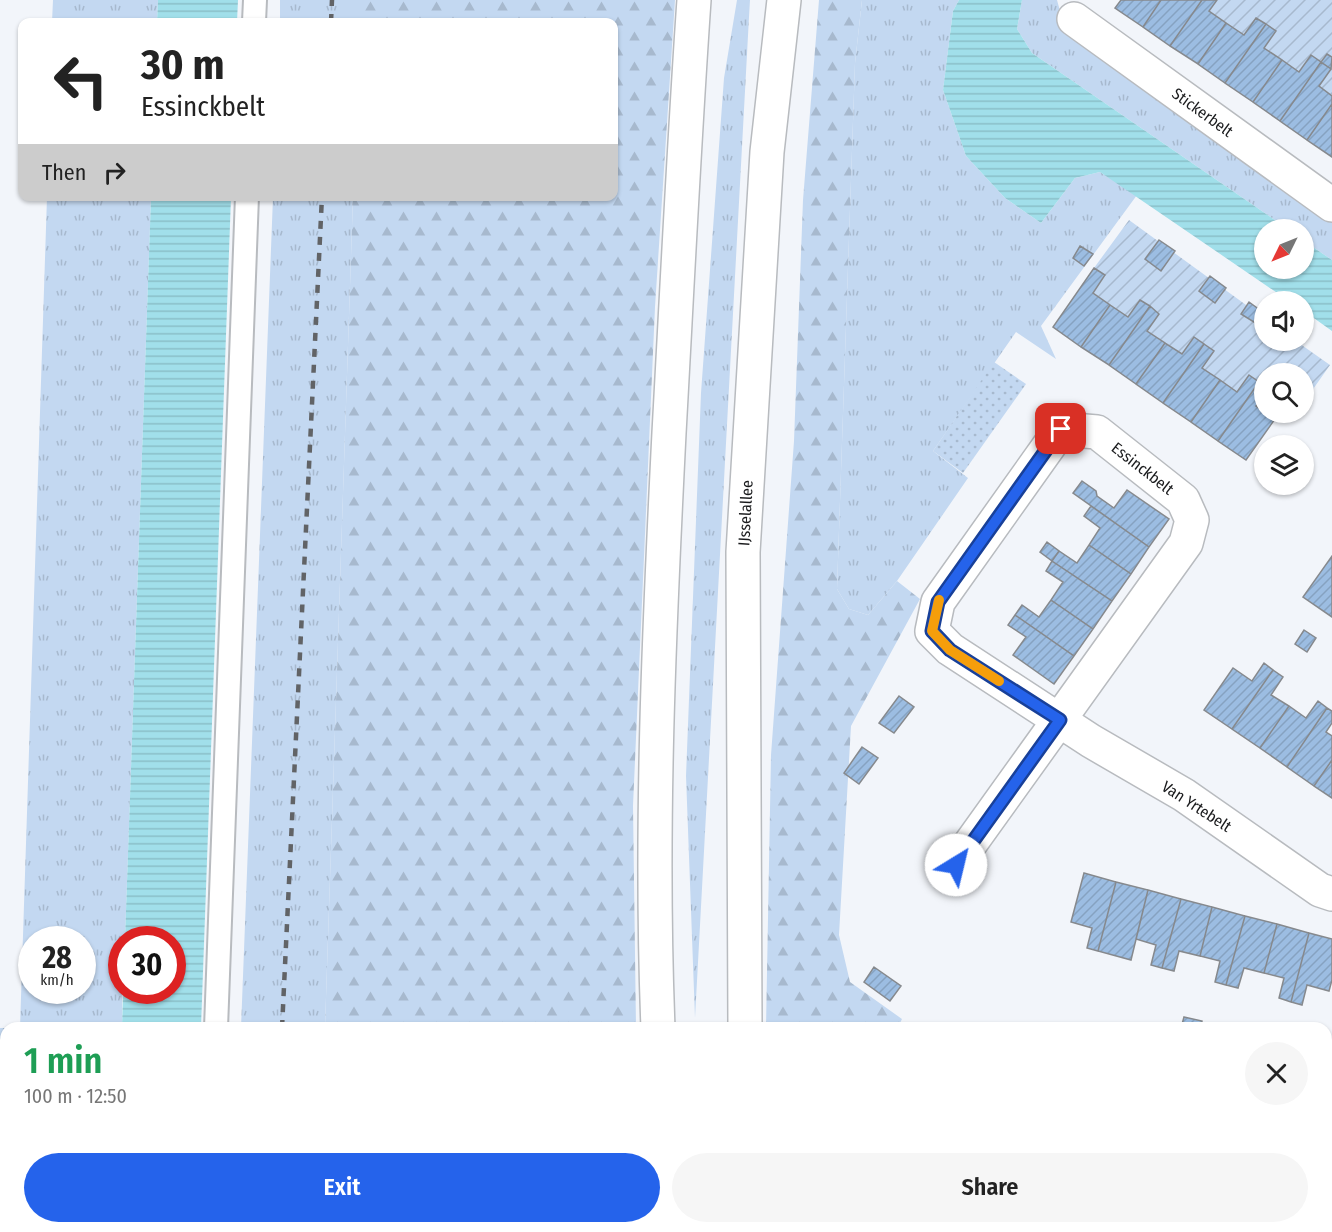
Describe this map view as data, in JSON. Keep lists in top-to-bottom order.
{
  "streets": {
    "main road": [
      "Stickerbelt",
      "Essinckbelt",
      "IJsselallee",
      "Van Yrtebelt"
    ]
  },
  "crossings": [
    ["Essinckbelt", "Van Yrtebelt"]
  ],
  "north": "bottom left",
  "page": {
    "turn": ["30 m", "Essinckbelt"],
    "then": "Then",
    "speed": "28 km/h",
    "limit": "30",
    "heading": ["1 min", "100 m · 12:50"],
    "buttons": ["Exit", "Share"]
  }
}
